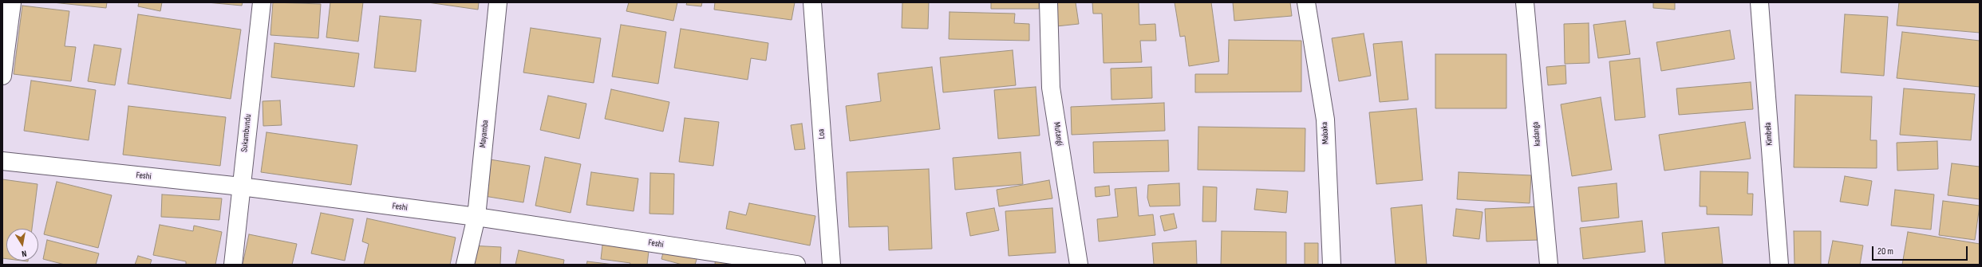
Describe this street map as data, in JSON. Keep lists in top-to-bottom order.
{
  "streets": {
    "street": [
      "Sukambundu",
      "Mabaka",
      "Mayamba",
      "Loa",
      "Mutangi",
      "kadanga",
      "Kimbela",
      "Feshi"
    ]
  },
  "crossings": [
    ["Sukambundu", "Feshi"],
    ["Mayamba", "Feshi"]
  ],
  "scale_bar": "20 m",
  "north": "bottom"
}
